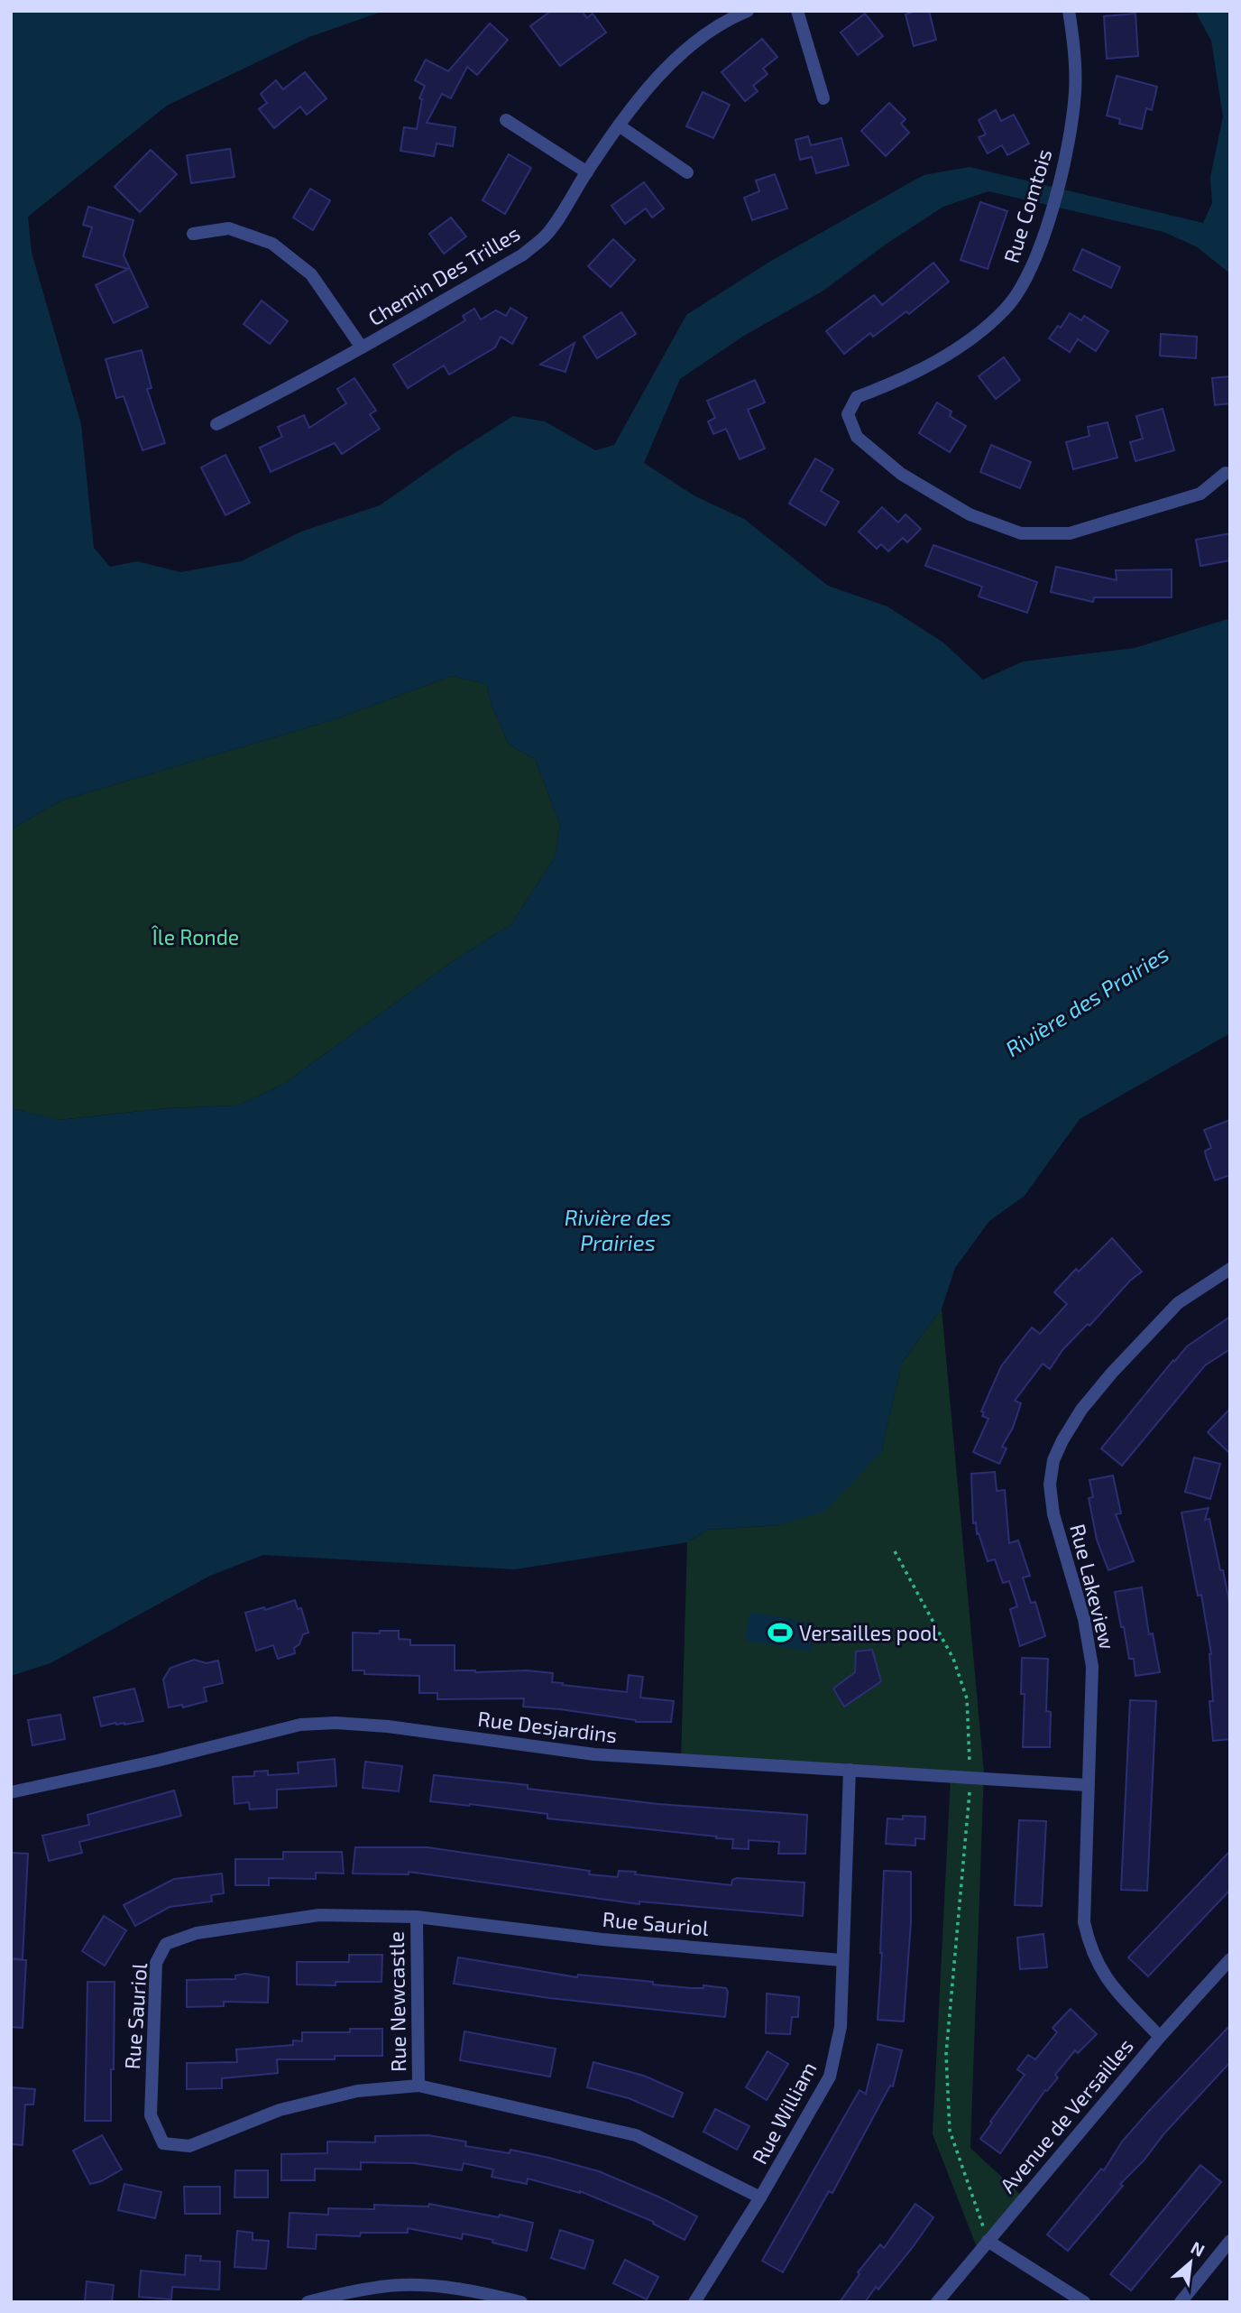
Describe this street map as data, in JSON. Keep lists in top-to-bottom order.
{
  "streets": {
    "street": [
      "Rue Comtois",
      "Chemin Des Trilles",
      "Rue Lakeview",
      "Rue Desjardins",
      "Rue Sauriol",
      "Rue Newcastle",
      "Rue William",
      "Avenue de Versailles"
    ]
  },
  "crossings": [
    ["Rue Lakeview", "Rue Desjardins"],
    ["Rue Lakeview", "Avenue de Versailles"],
    ["Rue Desjardins", "Rue William"],
    ["Rue Sauriol", "Rue Newcastle"],
    ["Rue Sauriol", "Rue William"]
  ],
  "water": ["Rivière des Prairies"],
  "parks": ["Île Ronde"],
  "places": {
    "sports": ["Versailles pool"]
  },
  "north": "top right"
}
